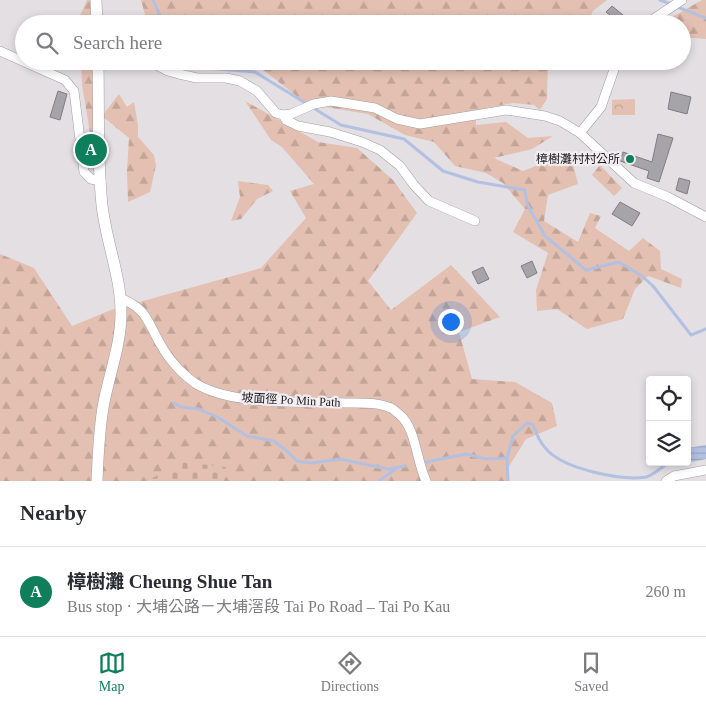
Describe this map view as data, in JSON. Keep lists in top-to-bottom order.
{
  "streets": {
    "street": ["坡面徑 Po Min Path"]
  },
  "places": ["樟樹灘村村公所"],
  "page": {
    "search": "Search here",
    "pins": "A",
    "heading": "Nearby",
    "list": [
      {
        "mark": "A",
        "name": "樟樹灘 Cheung Shue Tan",
        "note": "Bus stop · 大埔公路－大埔滘段 Tai Po Road – Tai Po Kau",
        "value": "260 m"
      }
    ],
    "nav": ["Map", "Directions", "Saved"]
  }
}
